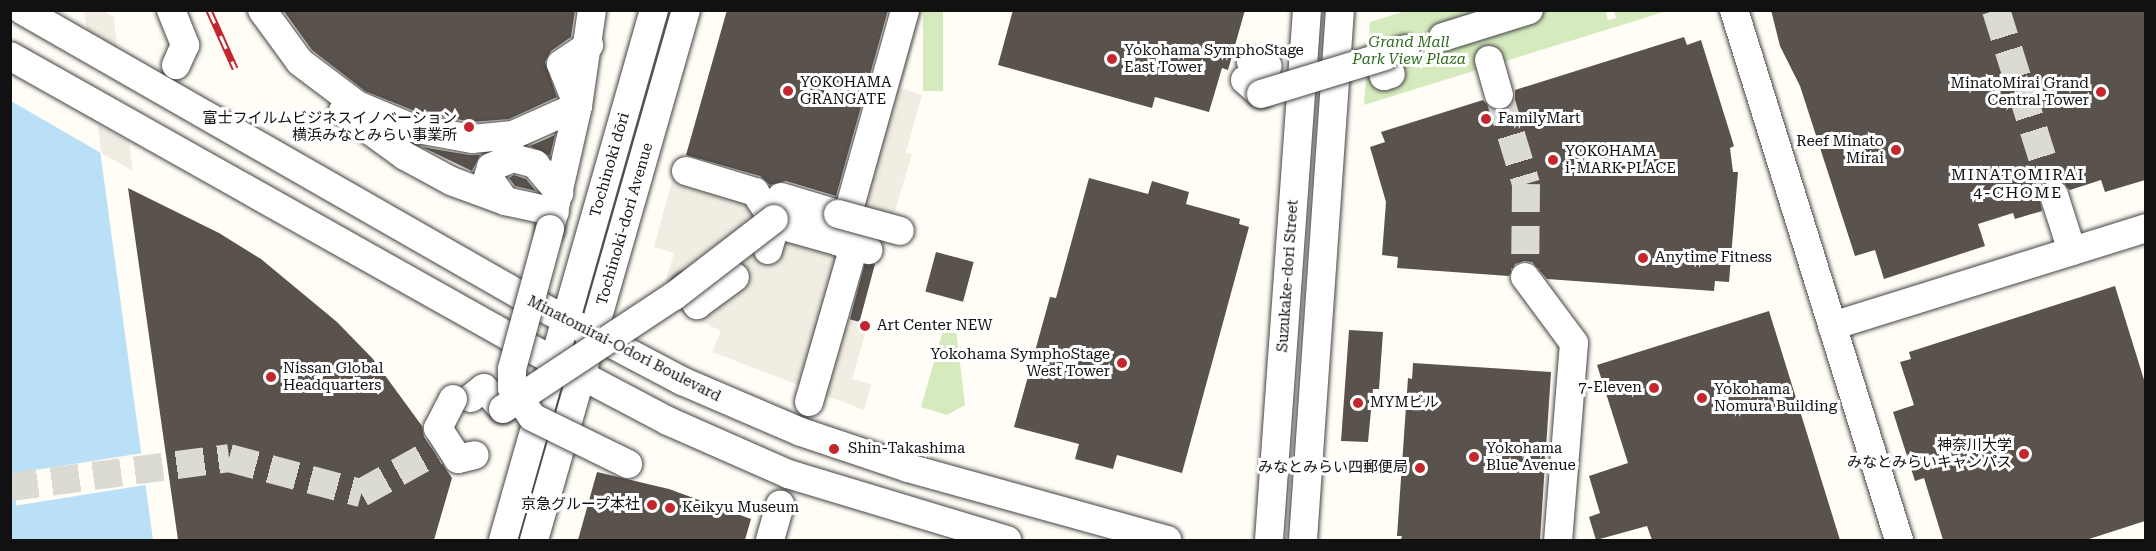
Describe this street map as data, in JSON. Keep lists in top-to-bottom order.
{
  "streets": {
    "street": [
      "Tochinoki dōri",
      "Tochinoki-dori Avenue",
      "Suzukake-dori Street",
      "Minatomirai-Odori Boulevard"
    ]
  },
  "crossings": [
    ["Tochinoki dōri", "Minatomirai-Odori Boulevard"],
    ["Tochinoki-dori Avenue", "Minatomirai-Odori Boulevard"]
  ],
  "districts": ["MINATOMIRAI 4-CHOME"],
  "parks": ["Grand Mall Park View Plaza"],
  "places": [
    "Yokohama SymphoStage East Tower",
    "YOKOHAMA GRANGATE",
    "MinatoMirai Grand Central Tower",
    "FamilyMart",
    "富士フイルムビジネスイノベーション 横浜みなとみらい事業所",
    "Reef Minato Mirai",
    "YOKOHAMA i-MARK PLACE",
    "Anytime Fitness",
    "Art Center NEW",
    "Yokohama SymphoStage West Tower",
    "Nissan Global Headquarters",
    "7-Eleven",
    "Yokohama Nomura Building",
    "MYMビル",
    "Shin-Takashima",
    "神奈川大学 みなとみらいキャンパス",
    "Yokohama Blue Avenue",
    "みなとみらい四郵便局",
    "京急グループ本社",
    "Keikyu Museum"
  ]
}
